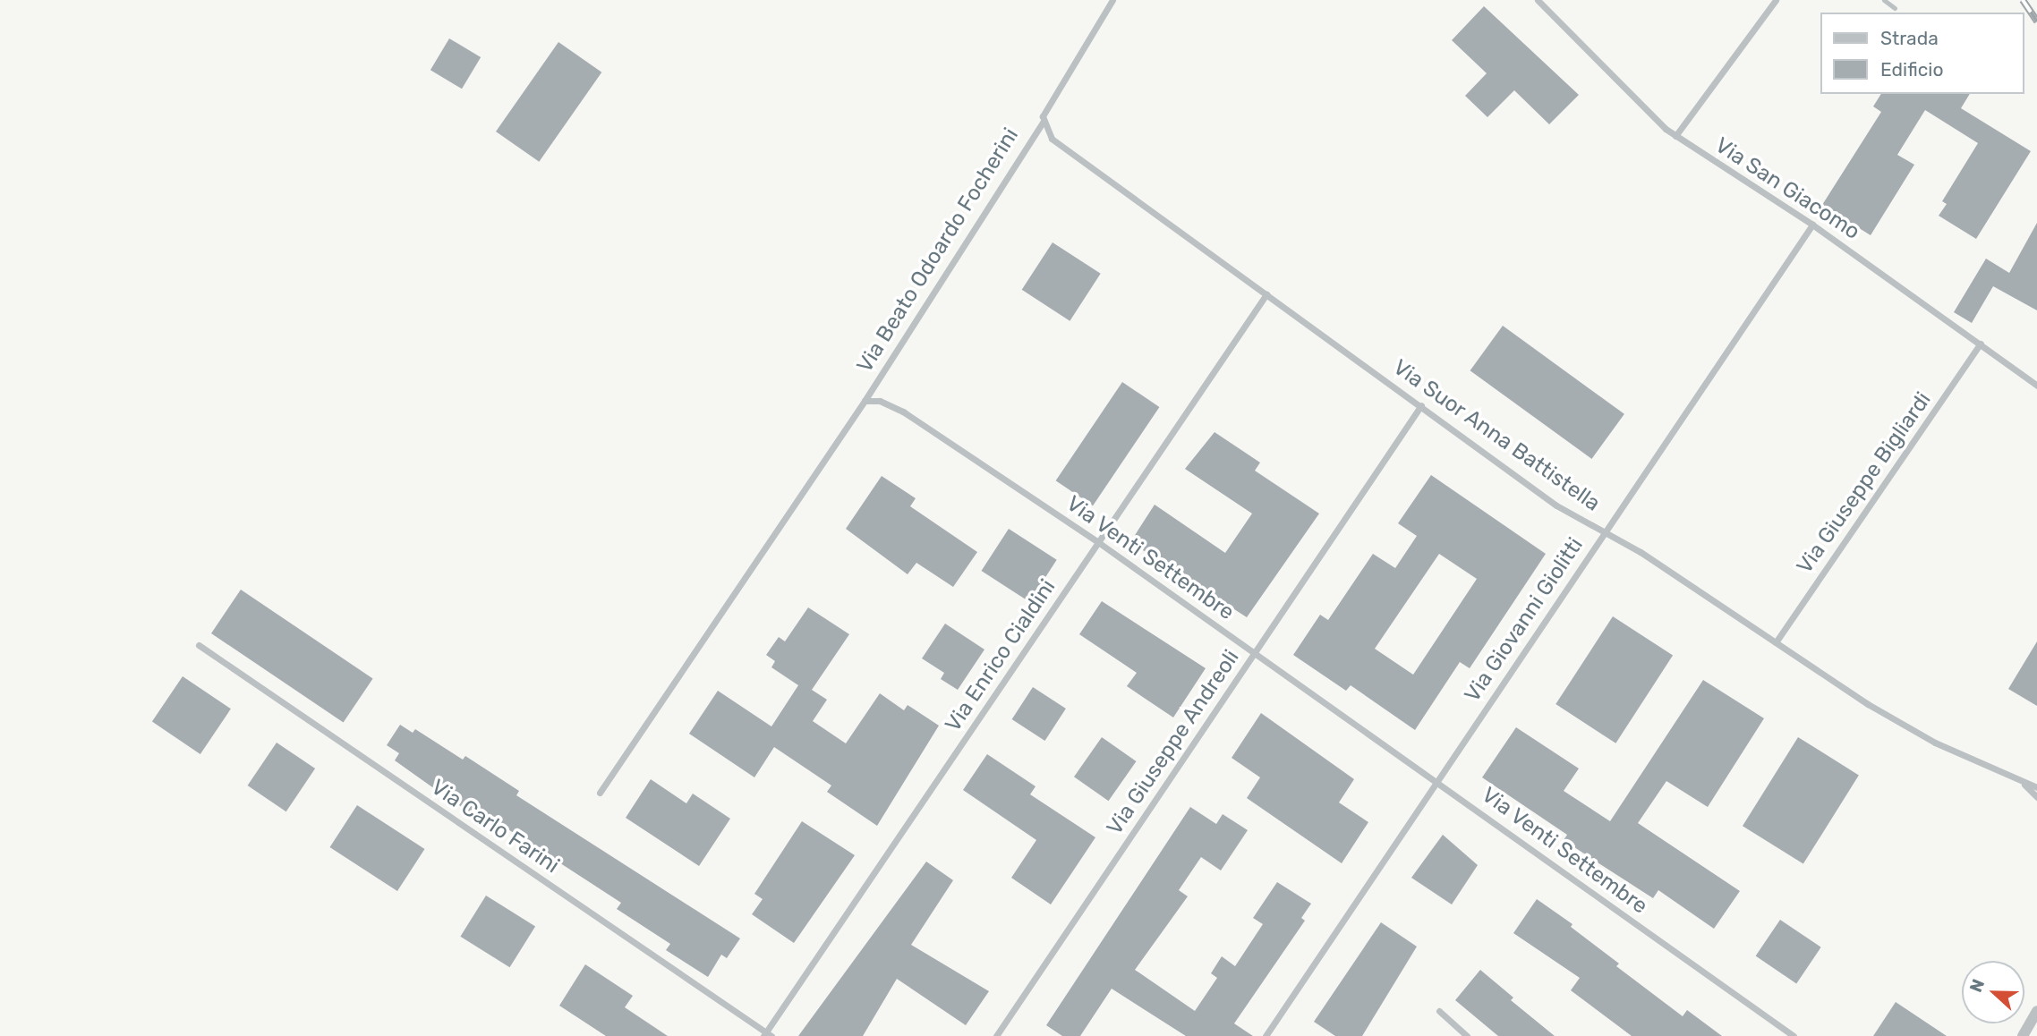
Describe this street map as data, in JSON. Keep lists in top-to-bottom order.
{
  "streets": {
    "street": [
      "Via San Giacomo",
      "Via Beato Odoardo Focherini",
      "Via Suor Anna Battistella",
      "Via Giuseppe Bigliardi",
      "Via Venti Settembre",
      "Via Giovanni Giolitti",
      "Via Enrico Cialdini",
      "Via Giuseppe Andreoli",
      "Via Carlo Farini"
    ]
  },
  "crossings": [
    ["Via San Giacomo", "Via Giuseppe Bigliardi"],
    ["Via San Giacomo", "Via Giovanni Giolitti"],
    ["Via Beato Odoardo Focherini", "Via Suor Anna Battistella"],
    ["Via Beato Odoardo Focherini", "Via Venti Settembre"],
    ["Via Suor Anna Battistella", "Via Giuseppe Bigliardi"],
    ["Via Suor Anna Battistella", "Via Giovanni Giolitti"],
    ["Via Suor Anna Battistella", "Via Enrico Cialdini"],
    ["Via Suor Anna Battistella", "Via Giuseppe Andreoli"],
    ["Via Venti Settembre", "Via Giovanni Giolitti"],
    ["Via Venti Settembre", "Via Enrico Cialdini"],
    ["Via Venti Settembre", "Via Giuseppe Andreoli"],
    ["Via Enrico Cialdini", "Via Carlo Farini"]
  ],
  "legend": ["Strada", "Edificio"],
  "north": "left"
}
